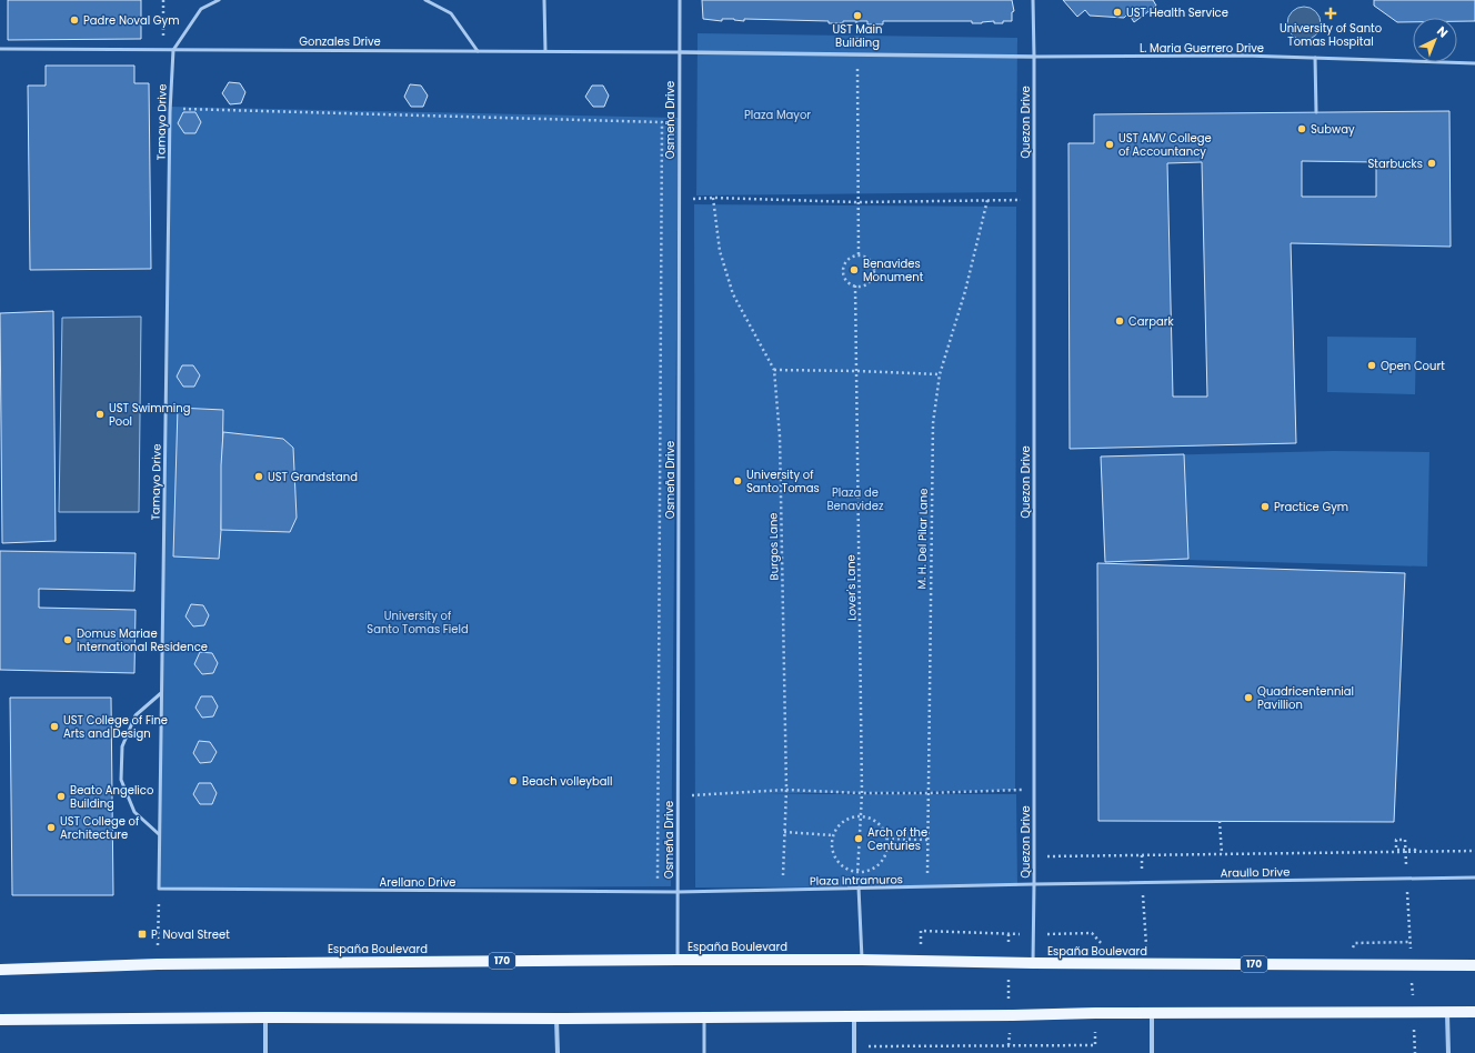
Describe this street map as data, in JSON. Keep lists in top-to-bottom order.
{
  "streets": {
    "main road": ["España Boulevard", "170"],
    "lane": [
      "Gonzales Drive",
      "L. Maria Guerrero Drive",
      "Osmeña Drive",
      "Tamayo Drive",
      "Quezon Drive",
      "Araullo Drive",
      "Plaza Intramuros",
      "Arellano Drive"
    ],
    "path": ["M. H. Del Pilar Lane", "Burgos Lane", "Lover's Lane"]
  },
  "crossings": [
    ["Gonzales Drive", "Osmeña Drive"],
    ["Gonzales Drive", "Tamayo Drive"],
    ["L. Maria Guerrero Drive", "Quezon Drive"],
    ["Osmeña Drive", "Plaza Intramuros"],
    ["Osmeña Drive", "Arellano Drive"],
    ["Osmeña Drive", "España Boulevard"],
    ["Tamayo Drive", "Arellano Drive"],
    ["Quezon Drive", "Araullo Drive"],
    ["Quezon Drive", "Plaza Intramuros"],
    ["Quezon Drive", "España Boulevard"],
    ["Lover's Lane", "Plaza Intramuros"],
    ["Araullo Drive", "Plaza Intramuros"],
    ["Plaza Intramuros", "Arellano Drive"]
  ],
  "parks": ["Plaza Mayor", "Plaza de Benavidez", "University of Santo Tomas Field"],
  "places": {
    "other": [
      "UST Health Service",
      "UST Main Building",
      "Padre Noval Gym",
      "Subway",
      "UST AMV College of Accountancy",
      "Starbucks",
      "Benavides Monument",
      "Carpark",
      "Open Court",
      "UST Swimming Pool",
      "UST Grandstand",
      "University of Santo Tomas",
      "Practice Gym",
      "Domus Mariae International Residence",
      "Quadricentennial Pavillion",
      "UST College of Fine Arts and Design",
      "Beach volleyball",
      "Beato Angelico Building",
      "UST College of Architecture",
      "Arch of the Centuries"
    ],
    "health": ["University of Santo Tomas Hospital"],
    "transit": ["P. Noval Street"]
  },
  "north": "top right"
}
